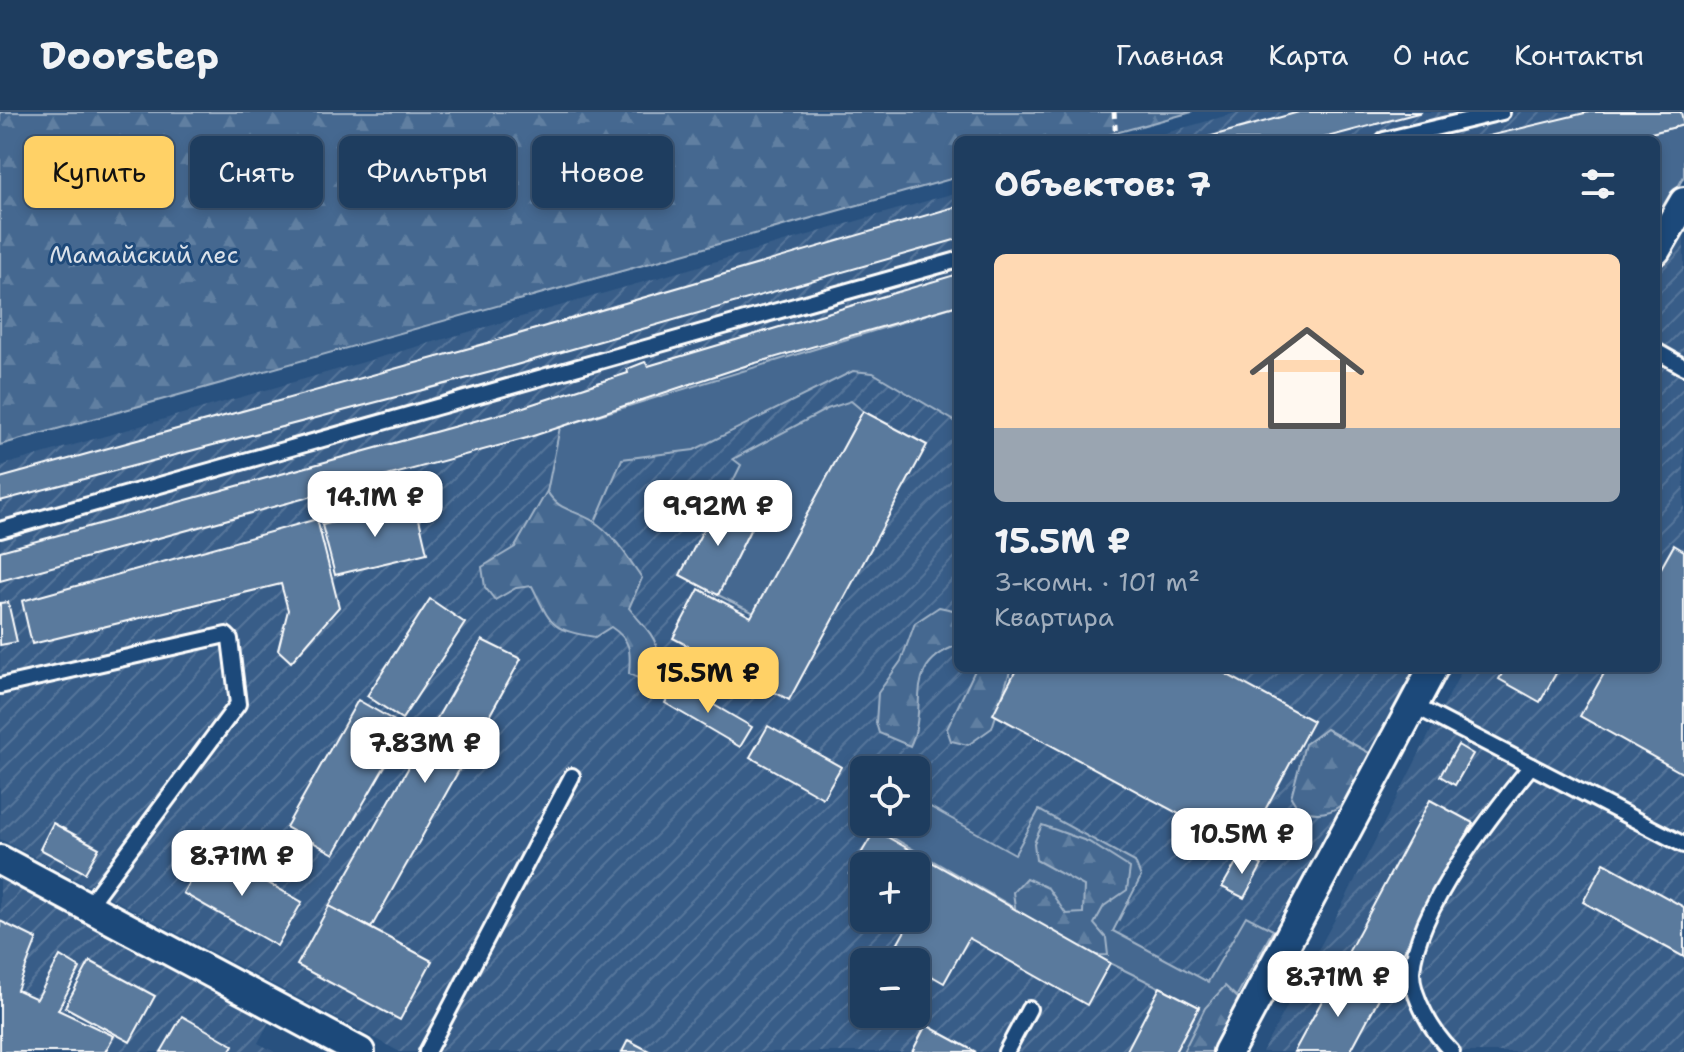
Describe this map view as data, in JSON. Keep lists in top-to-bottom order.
{
  "parks": ["Мамайский лес"],
  "page": {
    "header": "Doorstep",
    "nav": [
      "Главная",
      "Карта",
      "О нас",
      "Контакты"
    ],
    "chip": [
      "Купить",
      "Снять",
      "Фильтры",
      "Новое"
    ],
    "heading": "Объектов: 7",
    "list": [
      {
        "name": "15.5M ₽",
        "note": "3-комн. · 101 m² · Квартира"
      }
    ],
    "price": [
      "14.1M ₽",
      "9.92M ₽",
      "15.5M ₽",
      "7.83M ₽",
      "10.5M ₽",
      "8.71M ₽",
      "8.71M ₽"
    ],
    "map_buttons": ["+", "−"]
  }
}
